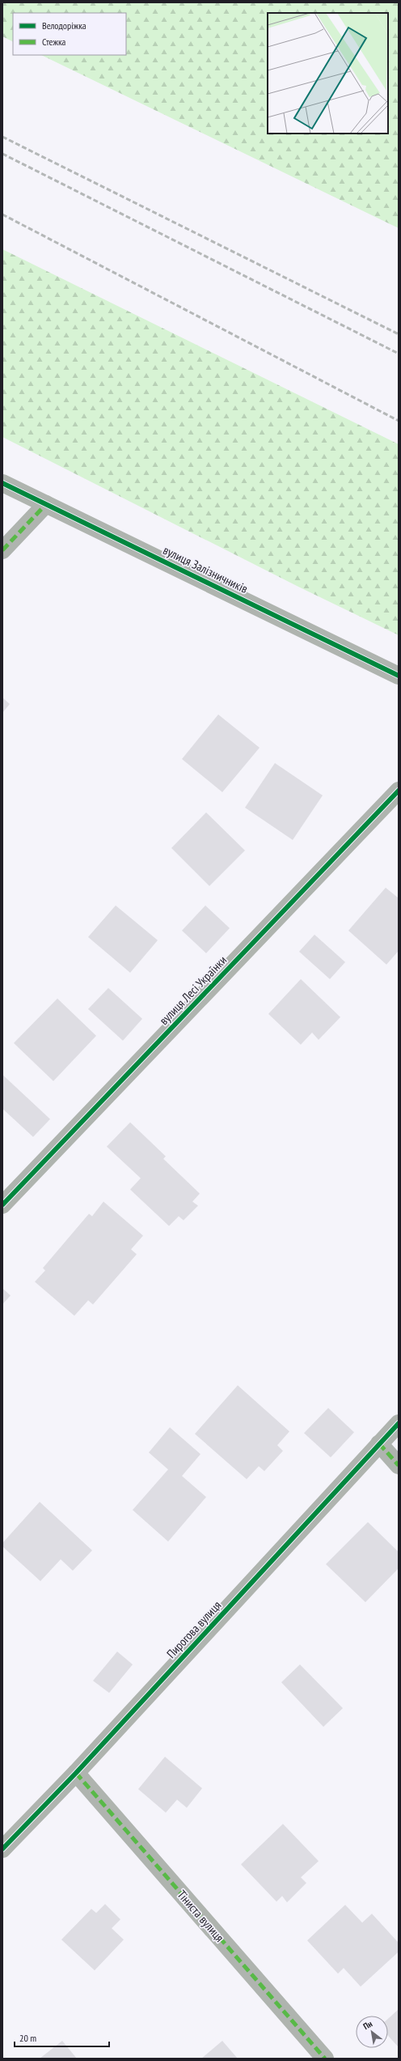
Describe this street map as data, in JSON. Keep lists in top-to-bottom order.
{
  "streets": {
    "street": [
      "вулиця Залізничників",
      "вулиця Лесі Українки",
      "Пирогова вулиця",
      "Тіниста вулиця"
    ]
  },
  "crossings": [
    ["Пирогова вулиця", "Тіниста вулиця"]
  ],
  "legend": ["Велодоріжка", "Стежка"],
  "scale_bar": "20 m",
  "north": "top left"
}
